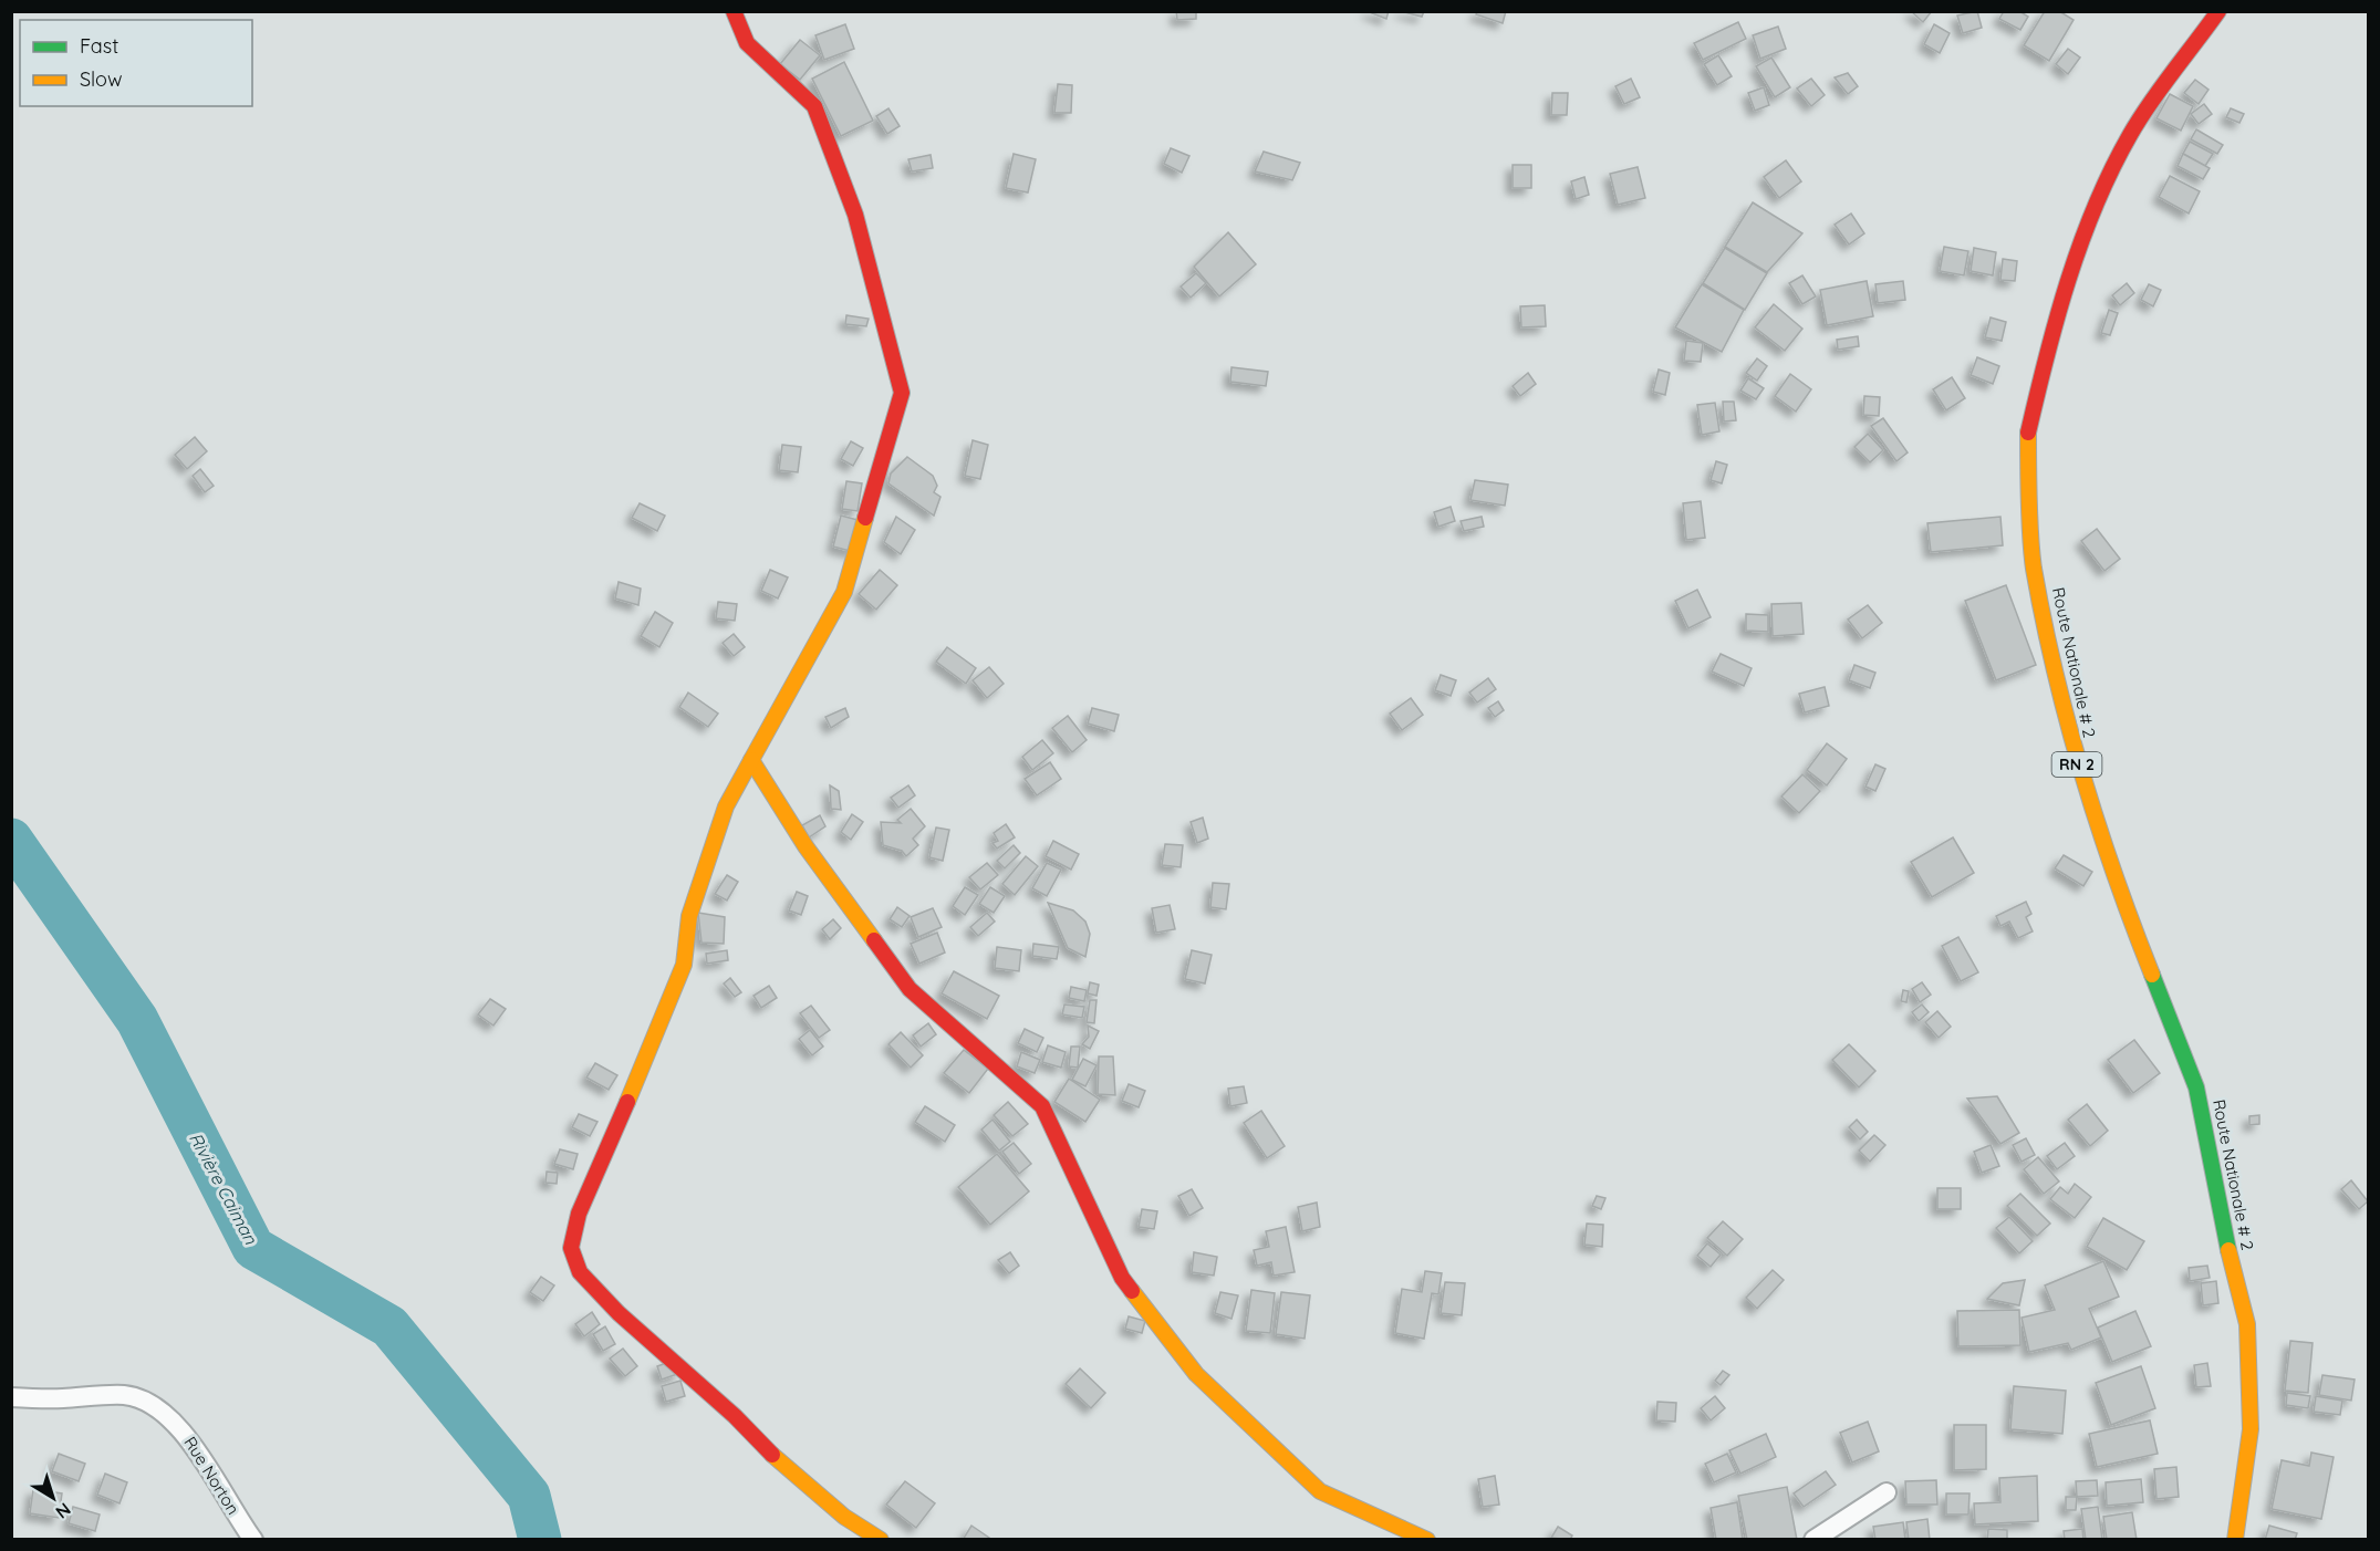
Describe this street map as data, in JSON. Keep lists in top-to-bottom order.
{
  "streets": {
    "street": ["Route Nationale # 2", "RN 2", "Rue Norton"]
  },
  "water": ["Rivière Caiman"],
  "legend": ["Fast", "Slow"],
  "north": "bottom right"
}
